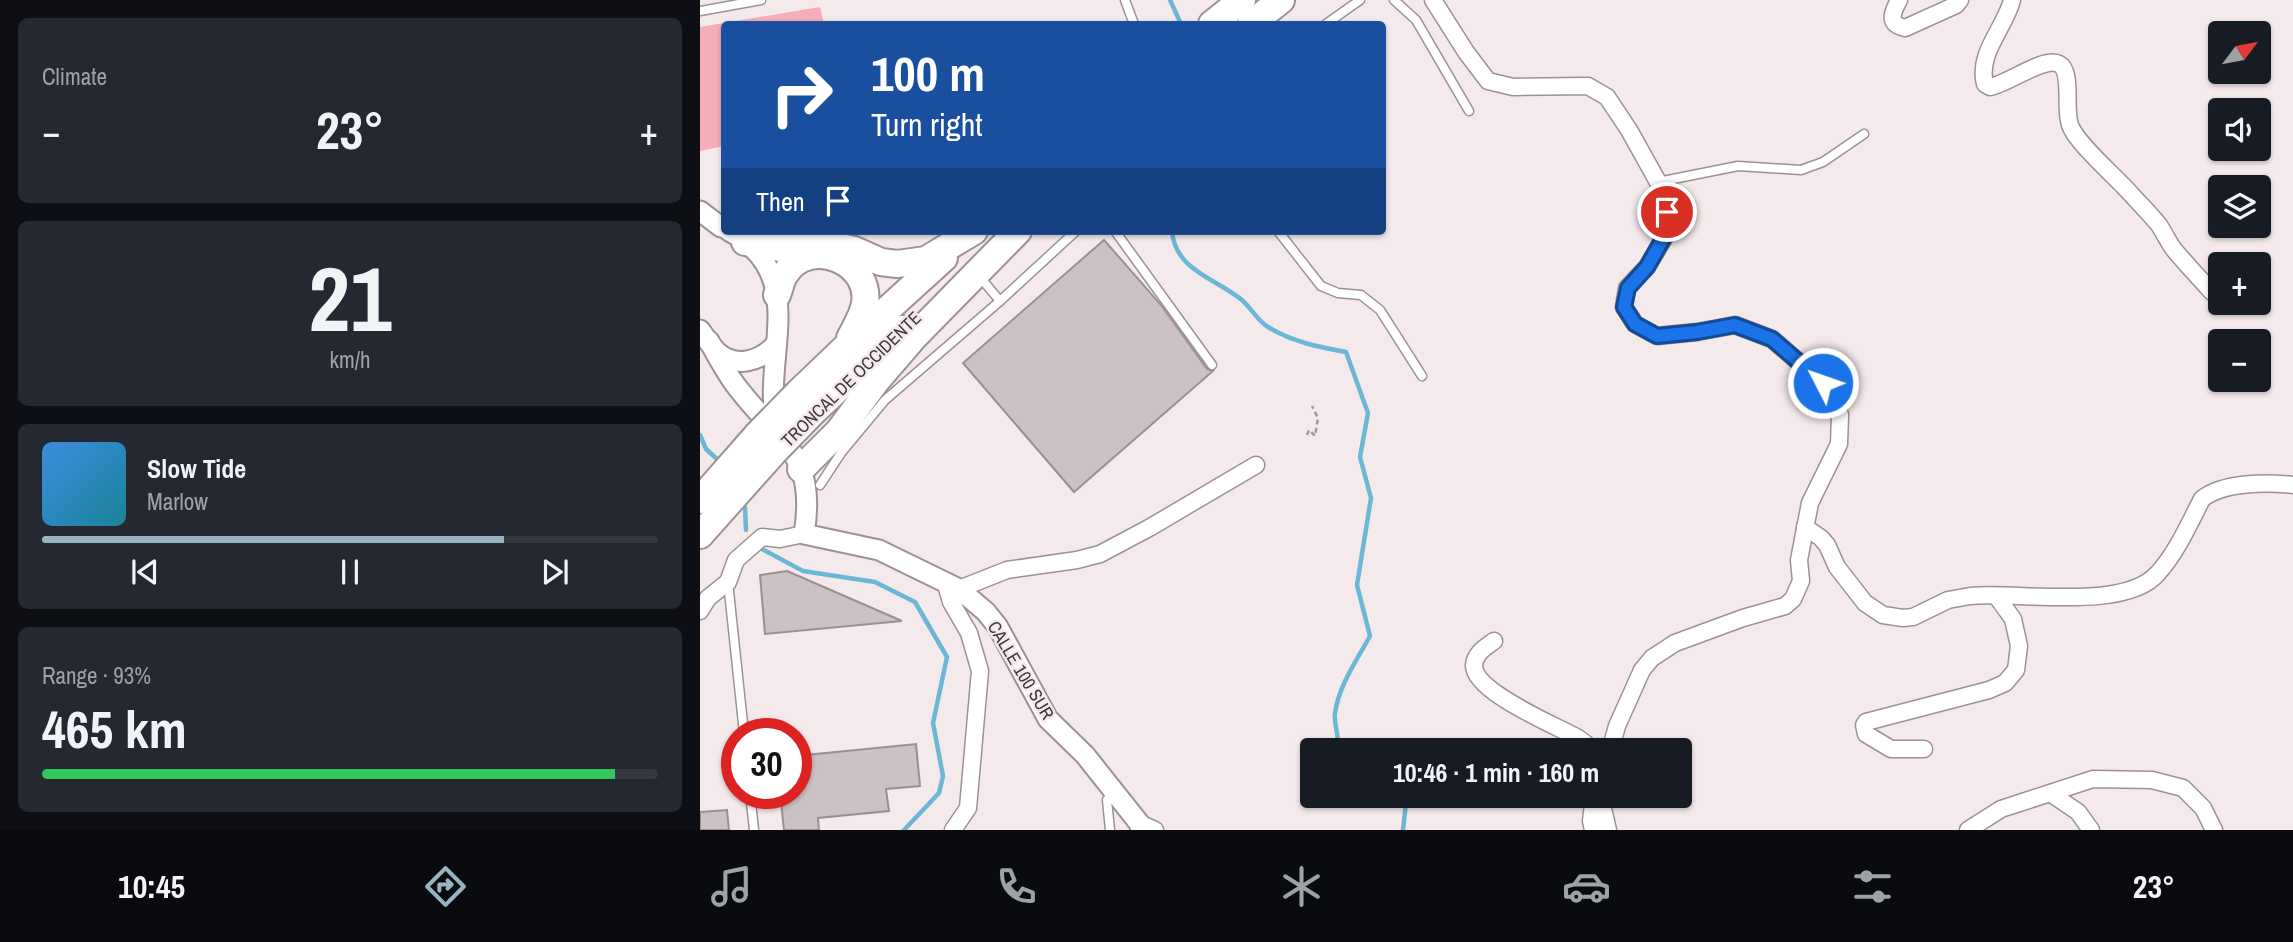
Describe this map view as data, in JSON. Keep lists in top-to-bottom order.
{
  "streets": {
    "highway": ["TRONCAL DE OCCIDENTE"],
    "street": ["CALLE 100 SUR"]
  },
  "north": "top right",
  "page": {
    "tile": [
      "Climate",
      ["21", "km/h"],
      ["Range · 93%", "465 km"]
    ],
    "map_buttons": ["+", "−"],
    "turn": ["100 m", "Turn right"],
    "heat": ["−", "23°", "+"],
    "then": "Then",
    "song": ["Slow Tide", "Marlow"],
    "limit": "30",
    "trip": "10:46 · 1 min · 160 m",
    "tabs": ["10:45", "23°"]
  }
}
